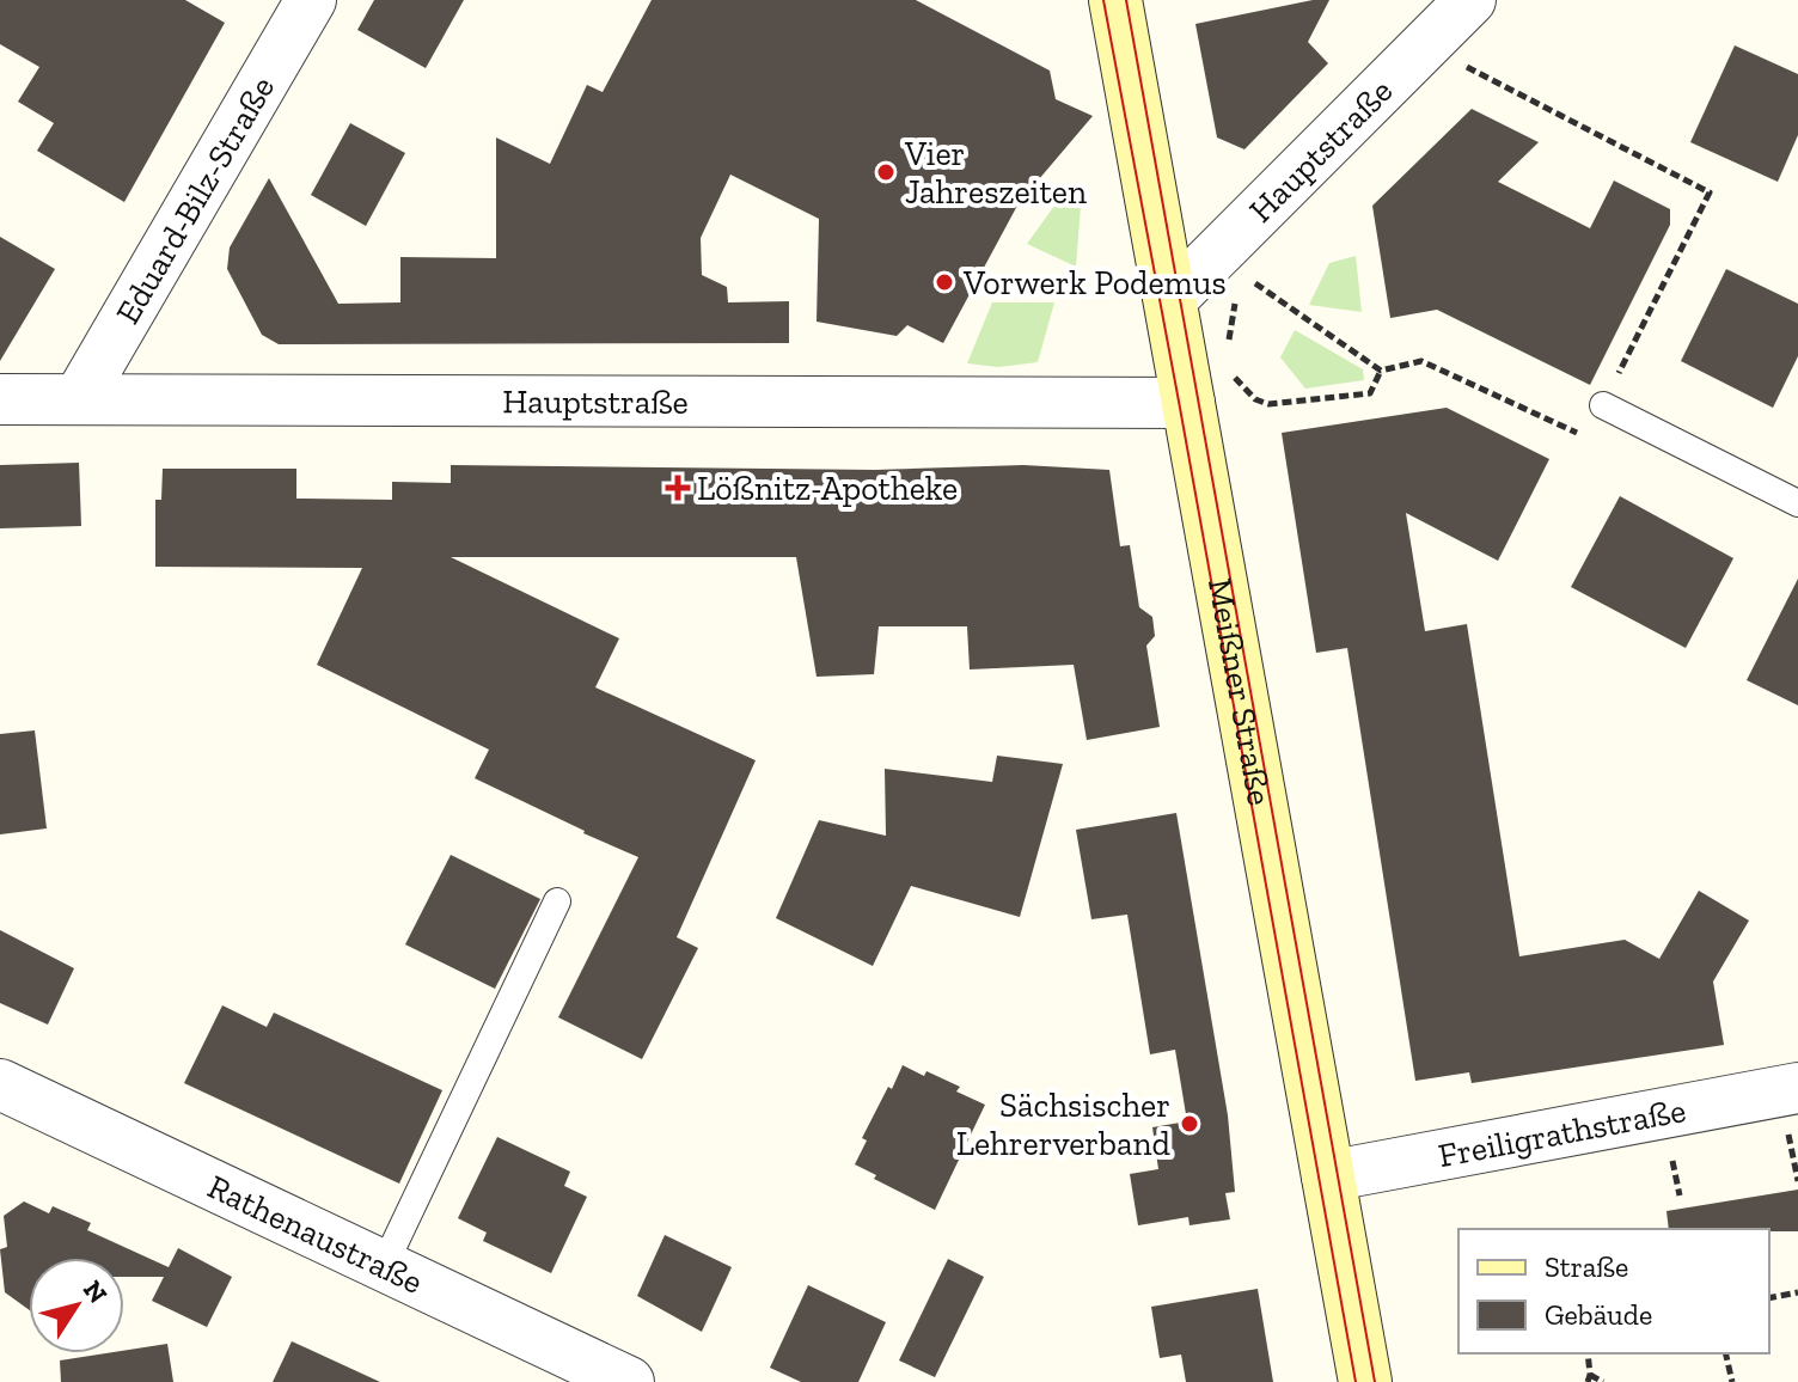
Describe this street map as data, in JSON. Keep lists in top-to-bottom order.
{
  "streets": {
    "main road": ["Meißner Straße"],
    "street": [
      "Hauptstraße",
      "Eduard-Bilz-Straße",
      "Freiligrathstraße",
      "Rathenaustraße"
    ]
  },
  "crossings": [
    ["Hauptstraße", "Eduard-Bilz-Straße"],
    ["Hauptstraße", "Meißner Straße"],
    ["Meißner Straße", "Freiligrathstraße"]
  ],
  "places": {
    "other": ["Vier Jahreszeiten", "Vorwerk Podemus", "Sächsischer Lehrerverband"],
    "health": ["Lößnitz-Apotheke"]
  },
  "legend": ["Straße", "Gebäude"],
  "north": "top right"
}
